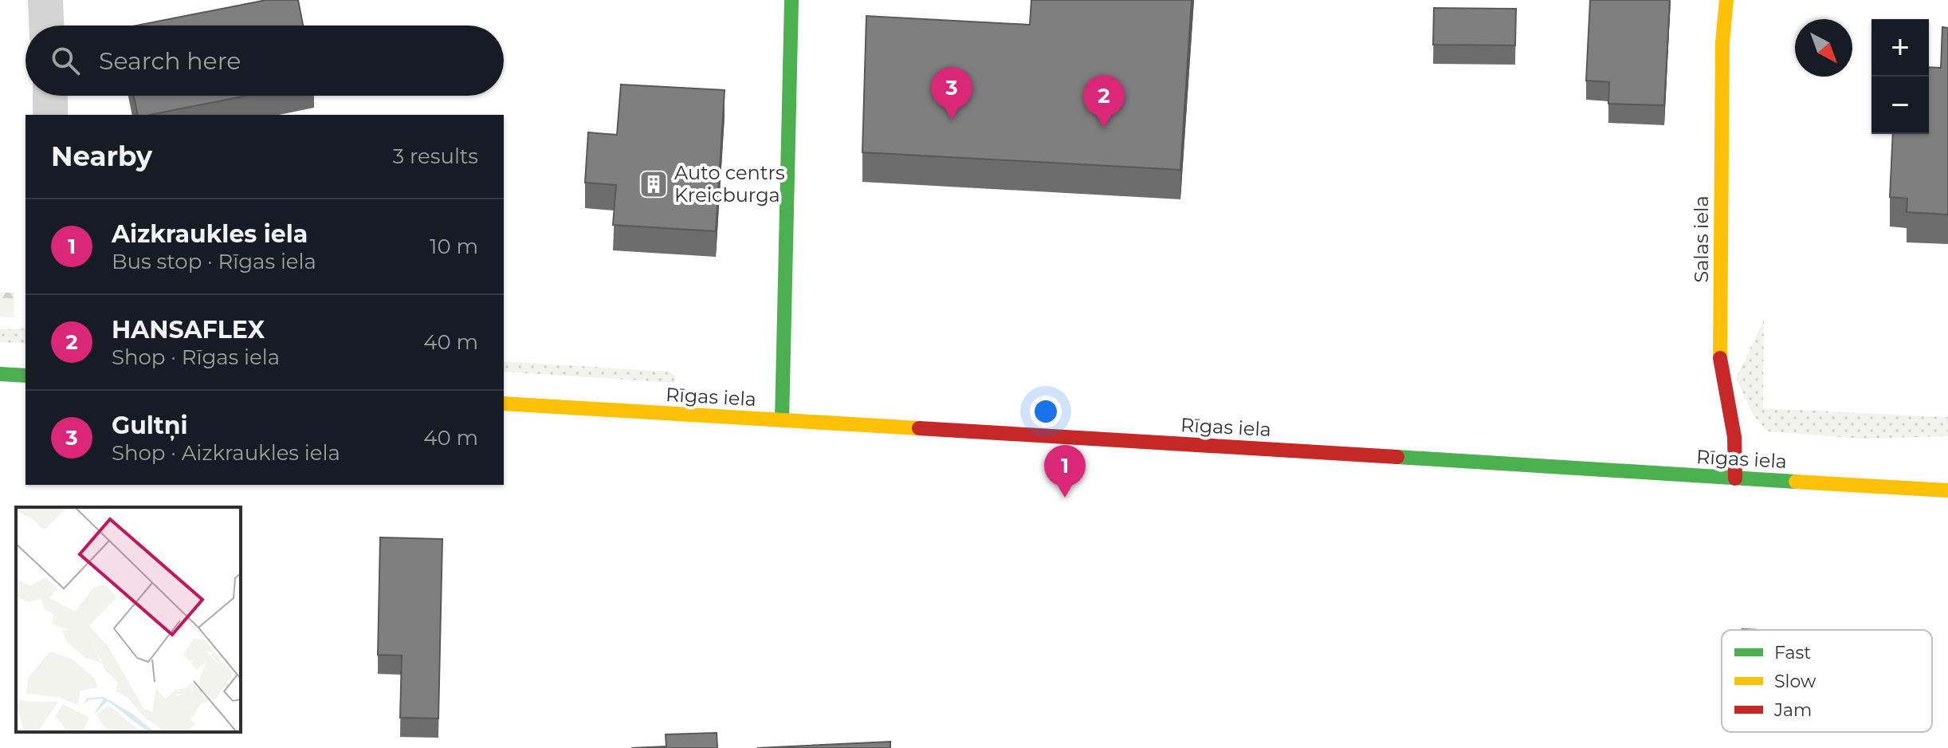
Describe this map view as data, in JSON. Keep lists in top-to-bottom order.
{
  "streets": {
    "main road": ["Salas iela", "Rīgas iela"]
  },
  "crossings": [
    ["Salas iela", "Rīgas iela"]
  ],
  "places": {
    "building": ["Auto centrs Kreicburga"]
  },
  "legend": ["Fast", "Slow", "Jam"],
  "north": "bottom right",
  "page": {
    "map_buttons": ["+", "−"],
    "search": "Search here",
    "pins": ["3", "2", "1"],
    "heading": ["Nearby", "3 results"],
    "list": [
      {
        "mark": "1",
        "name": "Aizkraukles iela",
        "note": "Bus stop · Rīgas iela",
        "value": "10 m"
      },
      {
        "mark": "2",
        "name": "HANSAFLEX",
        "note": "Shop · Rīgas iela",
        "value": "40 m"
      },
      {
        "mark": "3",
        "name": "Gultņi",
        "note": "Shop · Aizkraukles iela",
        "value": "40 m"
      }
    ]
  }
}
